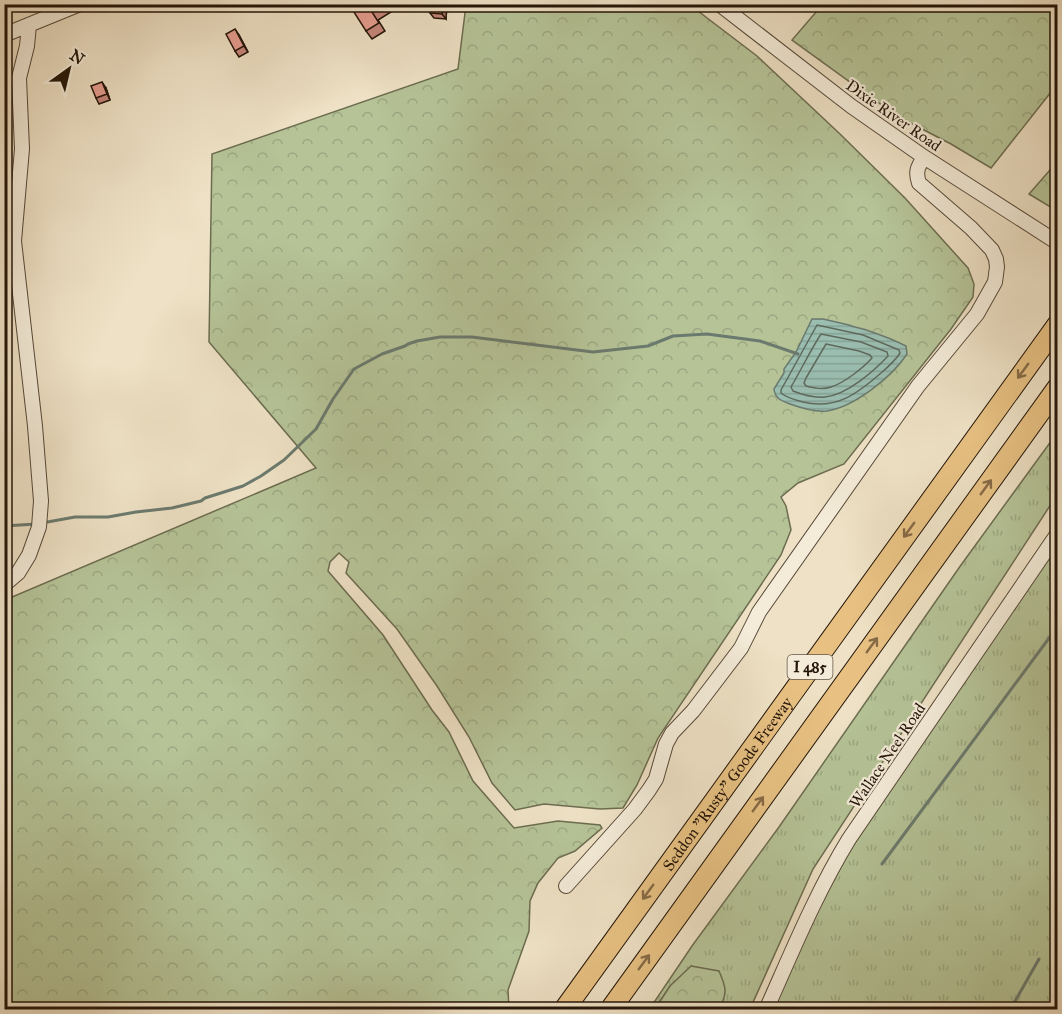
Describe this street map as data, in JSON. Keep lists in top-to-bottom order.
{
  "streets": {
    "highway": ["I 485", "Seddon \"Rusty\" Goode Freeway"],
    "street": ["Dixie River Road", "Wallace Neel Road"]
  },
  "north": "top right"
}
